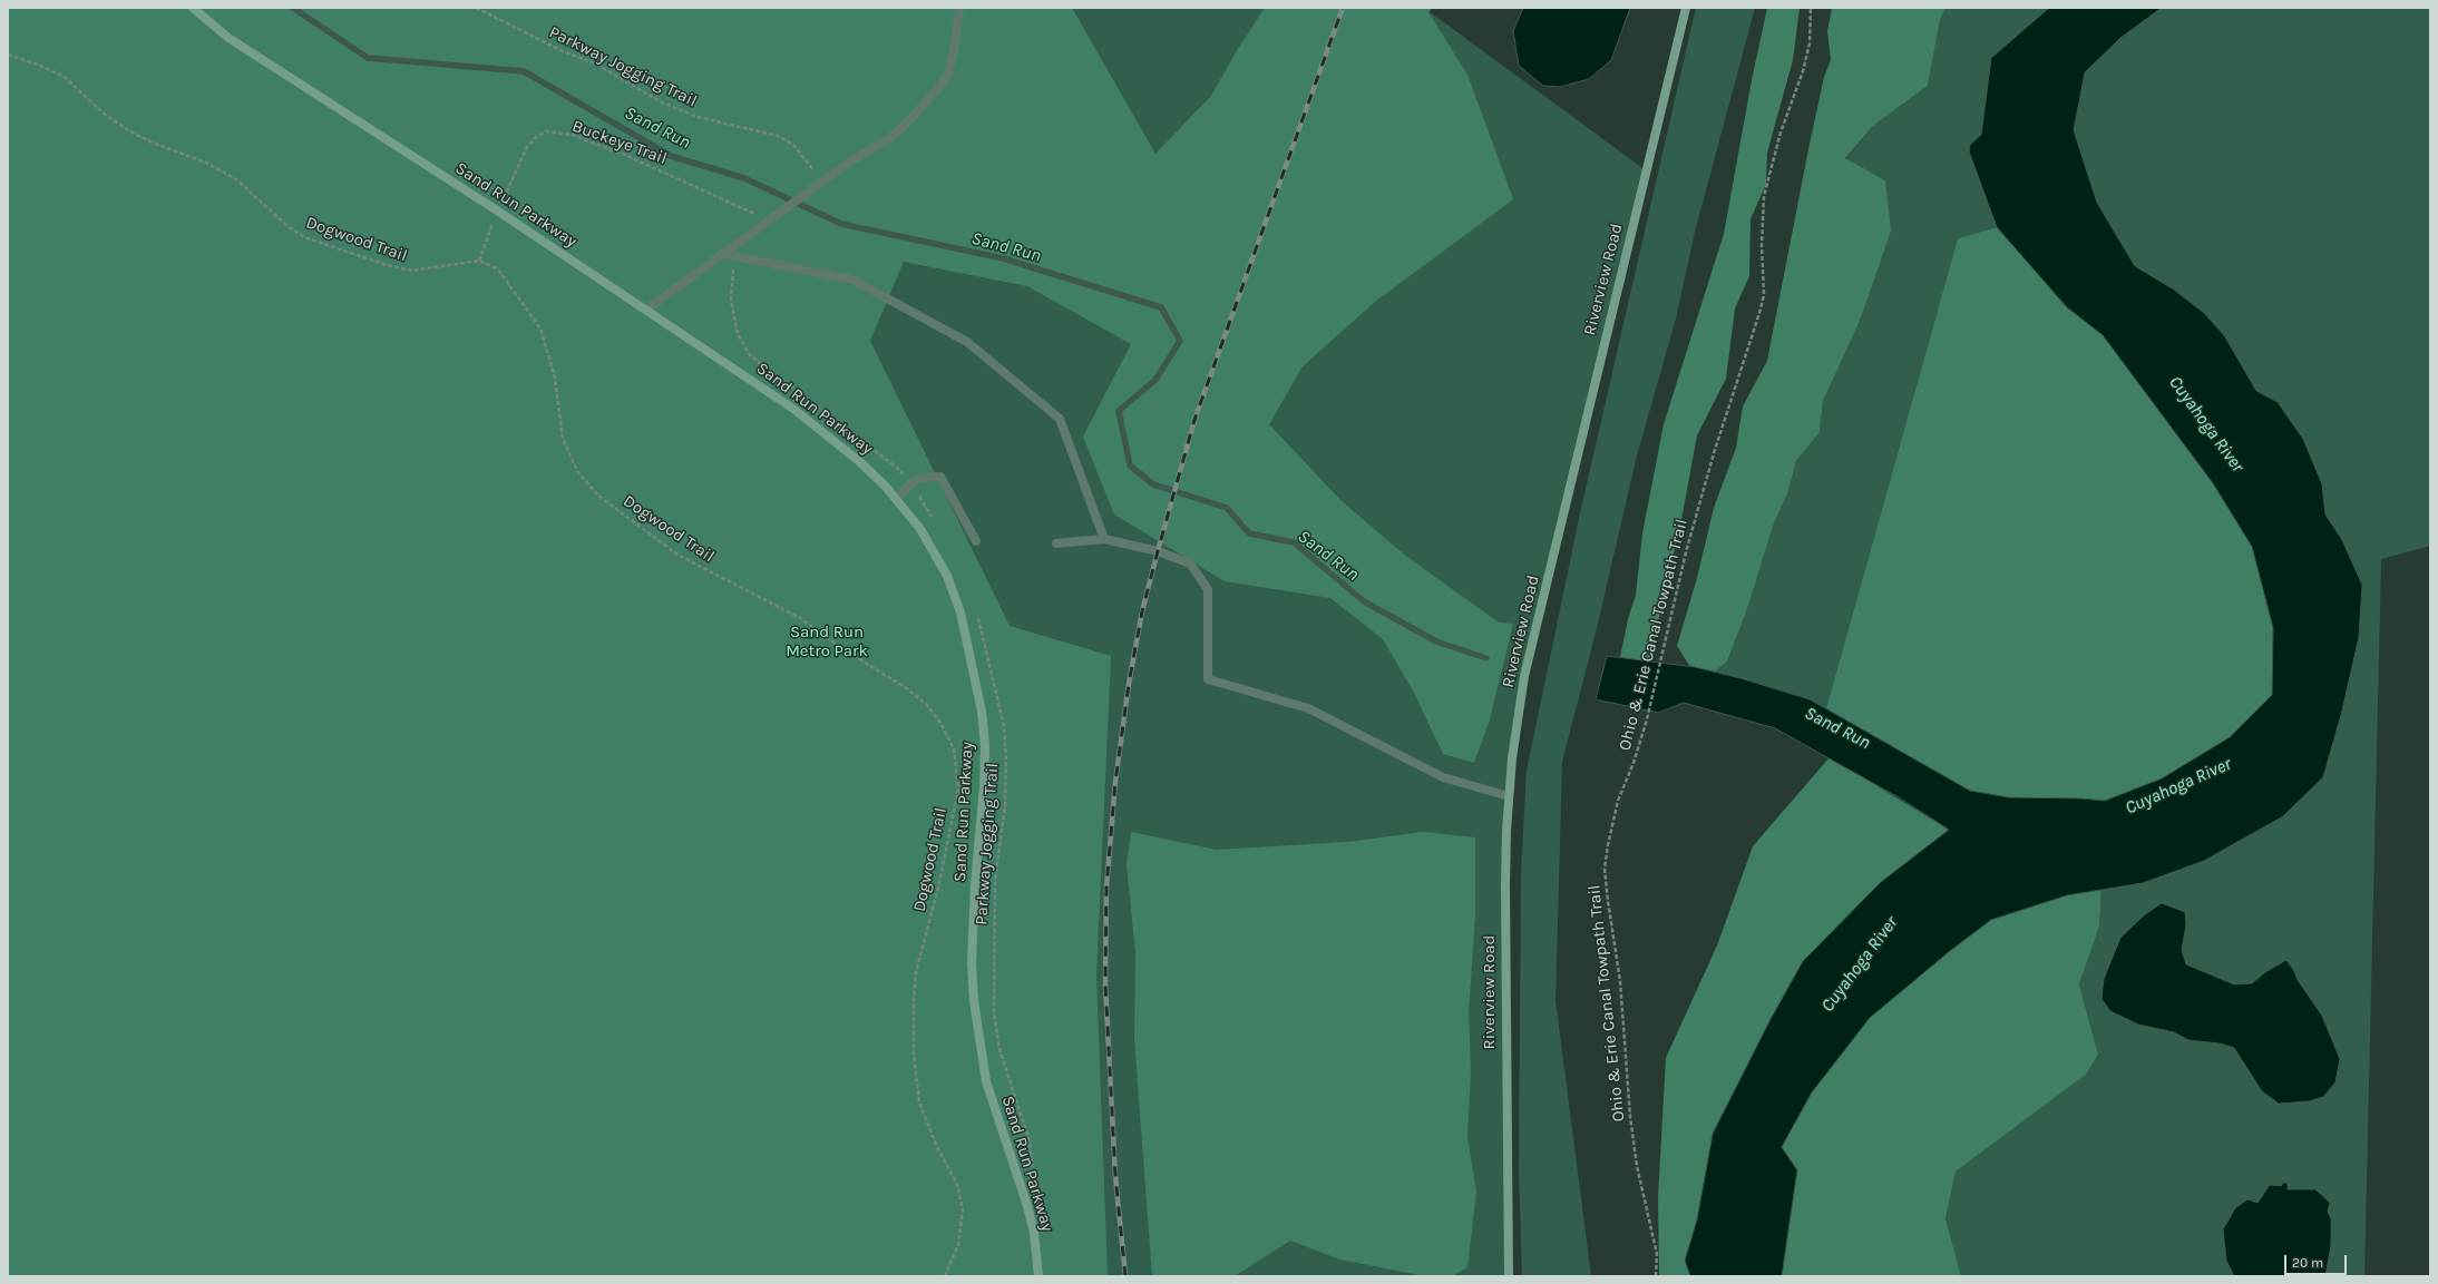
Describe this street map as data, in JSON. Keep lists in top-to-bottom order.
{
  "streets": {
    "street": ["Sand Run Parkway", "Riverview Road"],
    "path": [
      "Parkway Jogging Trail",
      "Buckeye Trail",
      "Dogwood Trail",
      "Ohio & Erie Canal Towpath Trail"
    ]
  },
  "crossings": [
    ["Buckeye Trail", "Sand Run Parkway"],
    ["Buckeye Trail", "Dogwood Trail"]
  ],
  "water": ["Sand Run", "Cuyahoga River"],
  "parks": ["Sand Run Metro Park"],
  "scale_bar": "20 m"
}
